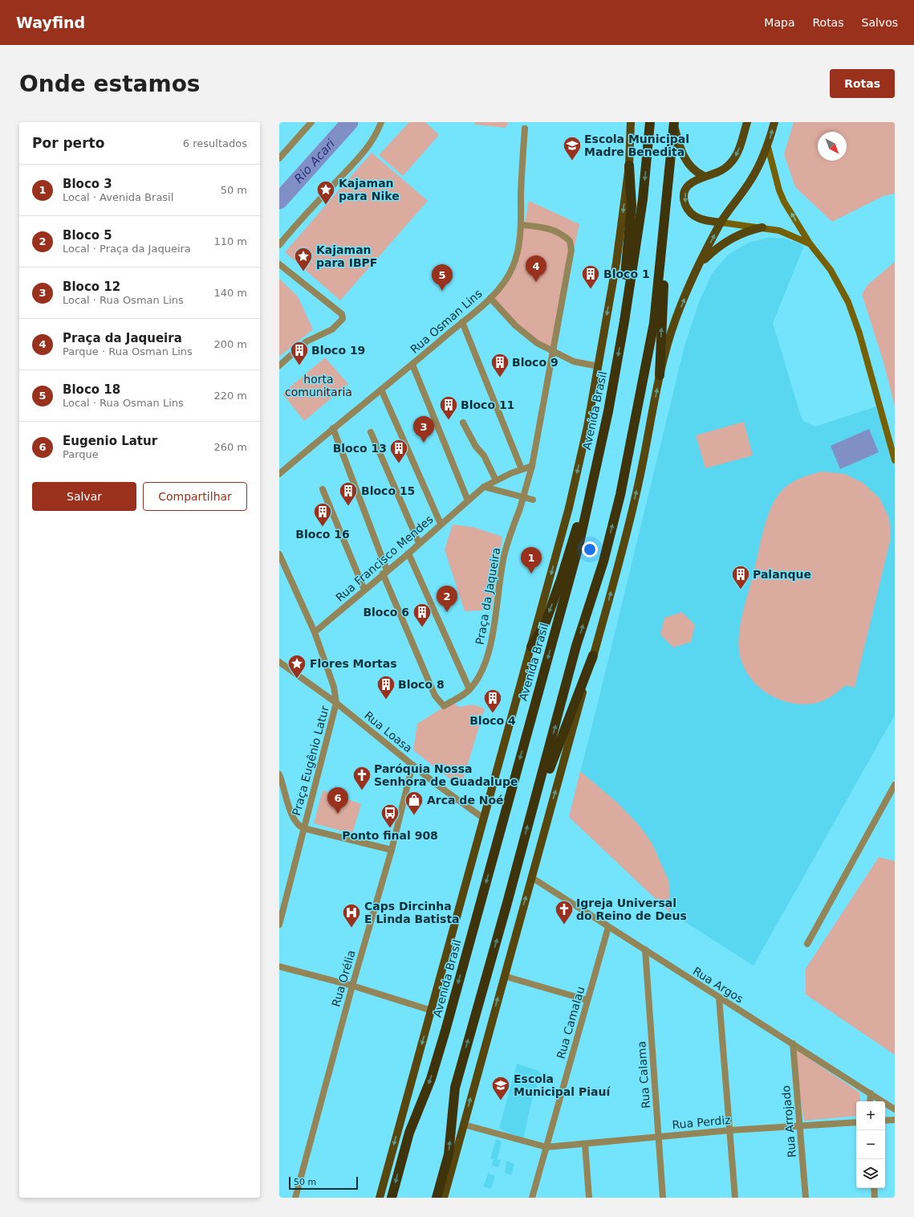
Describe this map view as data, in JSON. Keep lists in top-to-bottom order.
{
  "streets": {
    "highway": ["Avenida Brasil"],
    "street": [
      "Rua Osman Lins",
      "Rua Francisco Mendes",
      "Praça da Jaqueira",
      "Rua Loasa",
      "Praça Eugênio Latur",
      "Rua Orélia",
      "Rua Argos",
      "Rua Camalau",
      "Rua Calama",
      "Rua Arrojado",
      "Rua Perdiz"
    ]
  },
  "crossings": [
    ["Rua Osman Lins", "Praça da Jaqueira"],
    ["Avenida Brasil", "Rua Loasa"],
    ["Rua Francisco Mendes", "Praça da Jaqueira"],
    ["Rua Loasa", "Praça Eugênio Latur"],
    ["Rua Loasa", "Rua Orélia"],
    ["Praça Eugênio Latur", "Rua Orélia"],
    ["Rua Argos", "Rua Camalau"],
    ["Rua Argos", "Rua Calama"],
    ["Rua Argos", "Rua Arrojado"],
    ["Rua Camalau", "Rua Perdiz"],
    ["Rua Calama", "Rua Perdiz"],
    ["Rua Arrojado", "Rua Perdiz"]
  ],
  "water": ["Rio Acari"],
  "parks": ["horta comunitaria"],
  "places": {
    "school or university": ["Escola Municipal Madre Benedita", "Escola Municipal Piauí"],
    "place": ["Kajaman para Nike", "Kajaman para IBPF", "Flores Mortas"],
    "building": [
      "Bloco 1",
      "Bloco 19",
      "Bloco 9",
      "Bloco 11",
      "Bloco 13",
      "Bloco 15",
      "Bloco 16",
      "Palanque",
      "Bloco 6",
      "Bloco 8",
      "Bloco 4"
    ],
    "church": ["Paróquia Nossa Senhora de Guadalupe", "Igreja Universal do Reino de Deus"],
    "shop": ["Arca de Noé"],
    "bus stop": ["Ponto final 908"],
    "hospital": ["Caps Dircinha E Linda Batista"]
  },
  "scale_bar": "50 m",
  "north": "bottom right",
  "page": {
    "header": "Wayfind",
    "nav": ["Mapa", "Rotas", "Salvos"],
    "buttons": [
      "Rotas",
      ["Salvar", "Compartilhar"]
    ],
    "title": "Onde estamos",
    "heading": ["Por perto", "6 resultados"],
    "list": [
      {
        "mark": "1",
        "name": "Bloco 3",
        "note": "Local · Avenida Brasil",
        "value": "50 m"
      },
      {
        "mark": "2",
        "name": "Bloco 5",
        "note": "Local · Praça da Jaqueira",
        "value": "110 m"
      },
      {
        "mark": "3",
        "name": "Bloco 12",
        "note": "Local · Rua Osman Lins",
        "value": "140 m"
      },
      {
        "mark": "4",
        "name": "Praça da Jaqueira",
        "note": "Parque · Rua Osman Lins",
        "value": "200 m"
      },
      {
        "mark": "5",
        "name": "Bloco 18",
        "note": "Local · Rua Osman Lins",
        "value": "220 m"
      },
      {
        "mark": "6",
        "name": "Eugenio Latur",
        "note": "Parque",
        "value": "260 m"
      }
    ],
    "pins": [
      "4",
      "5",
      "3",
      "1",
      "2",
      "6"
    ],
    "map_buttons": ["+", "−"],
    "scale": "50 m"
  }
}
